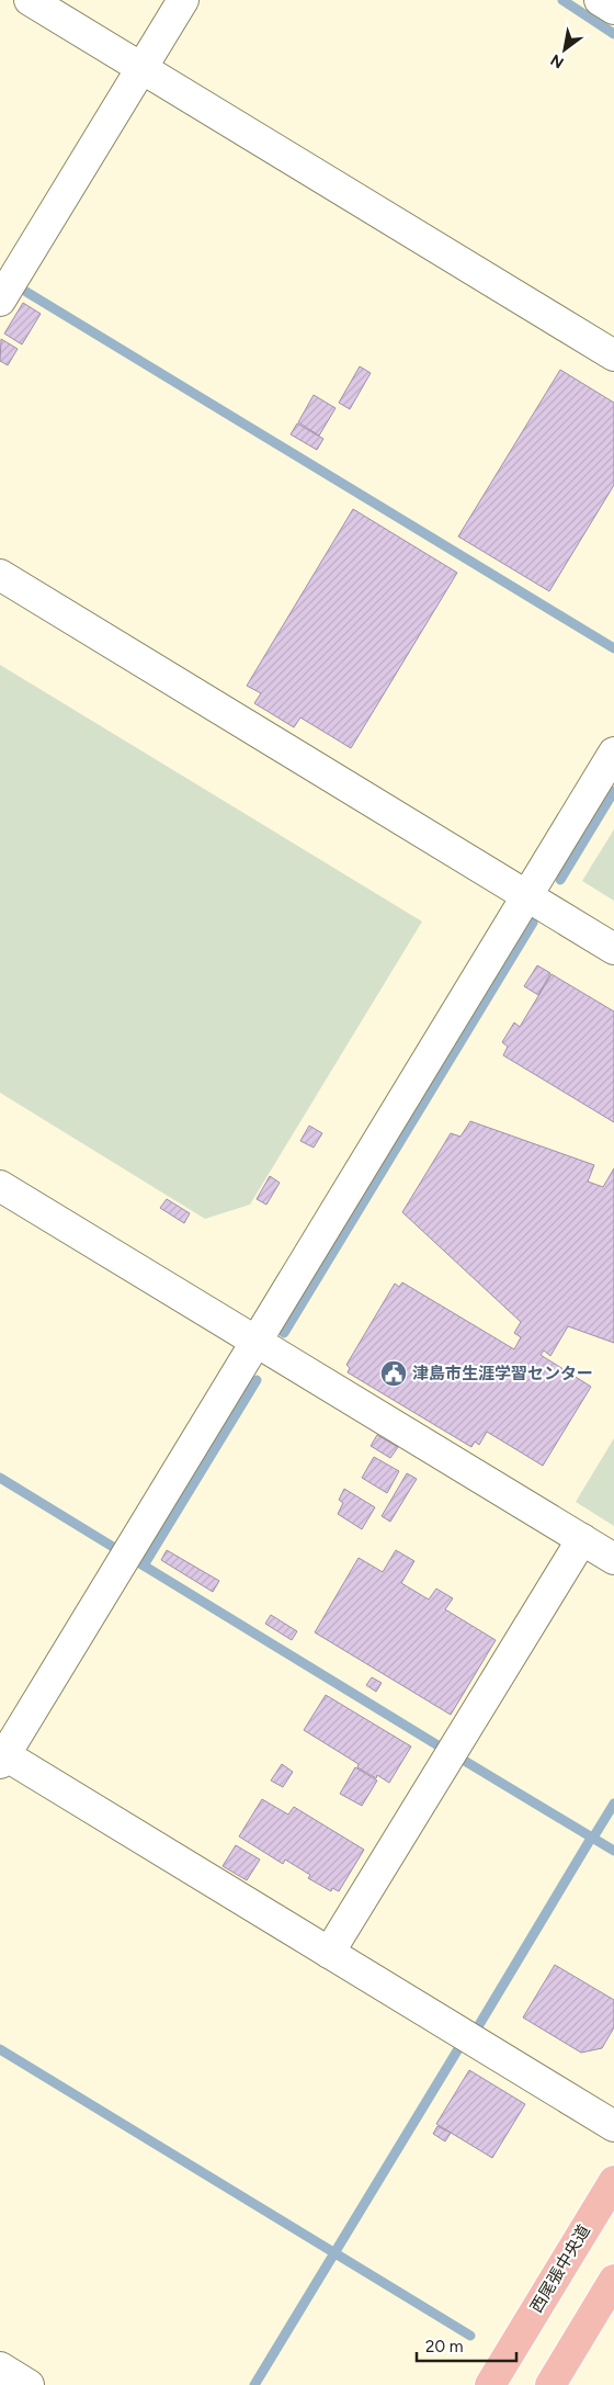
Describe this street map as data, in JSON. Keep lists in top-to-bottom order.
{
  "streets": {
    "main road": ["西尾張中央道"]
  },
  "places": {
    "public building": ["津島市生涯学習センター"]
  },
  "scale_bar": "20 m",
  "north": "bottom left"
}
